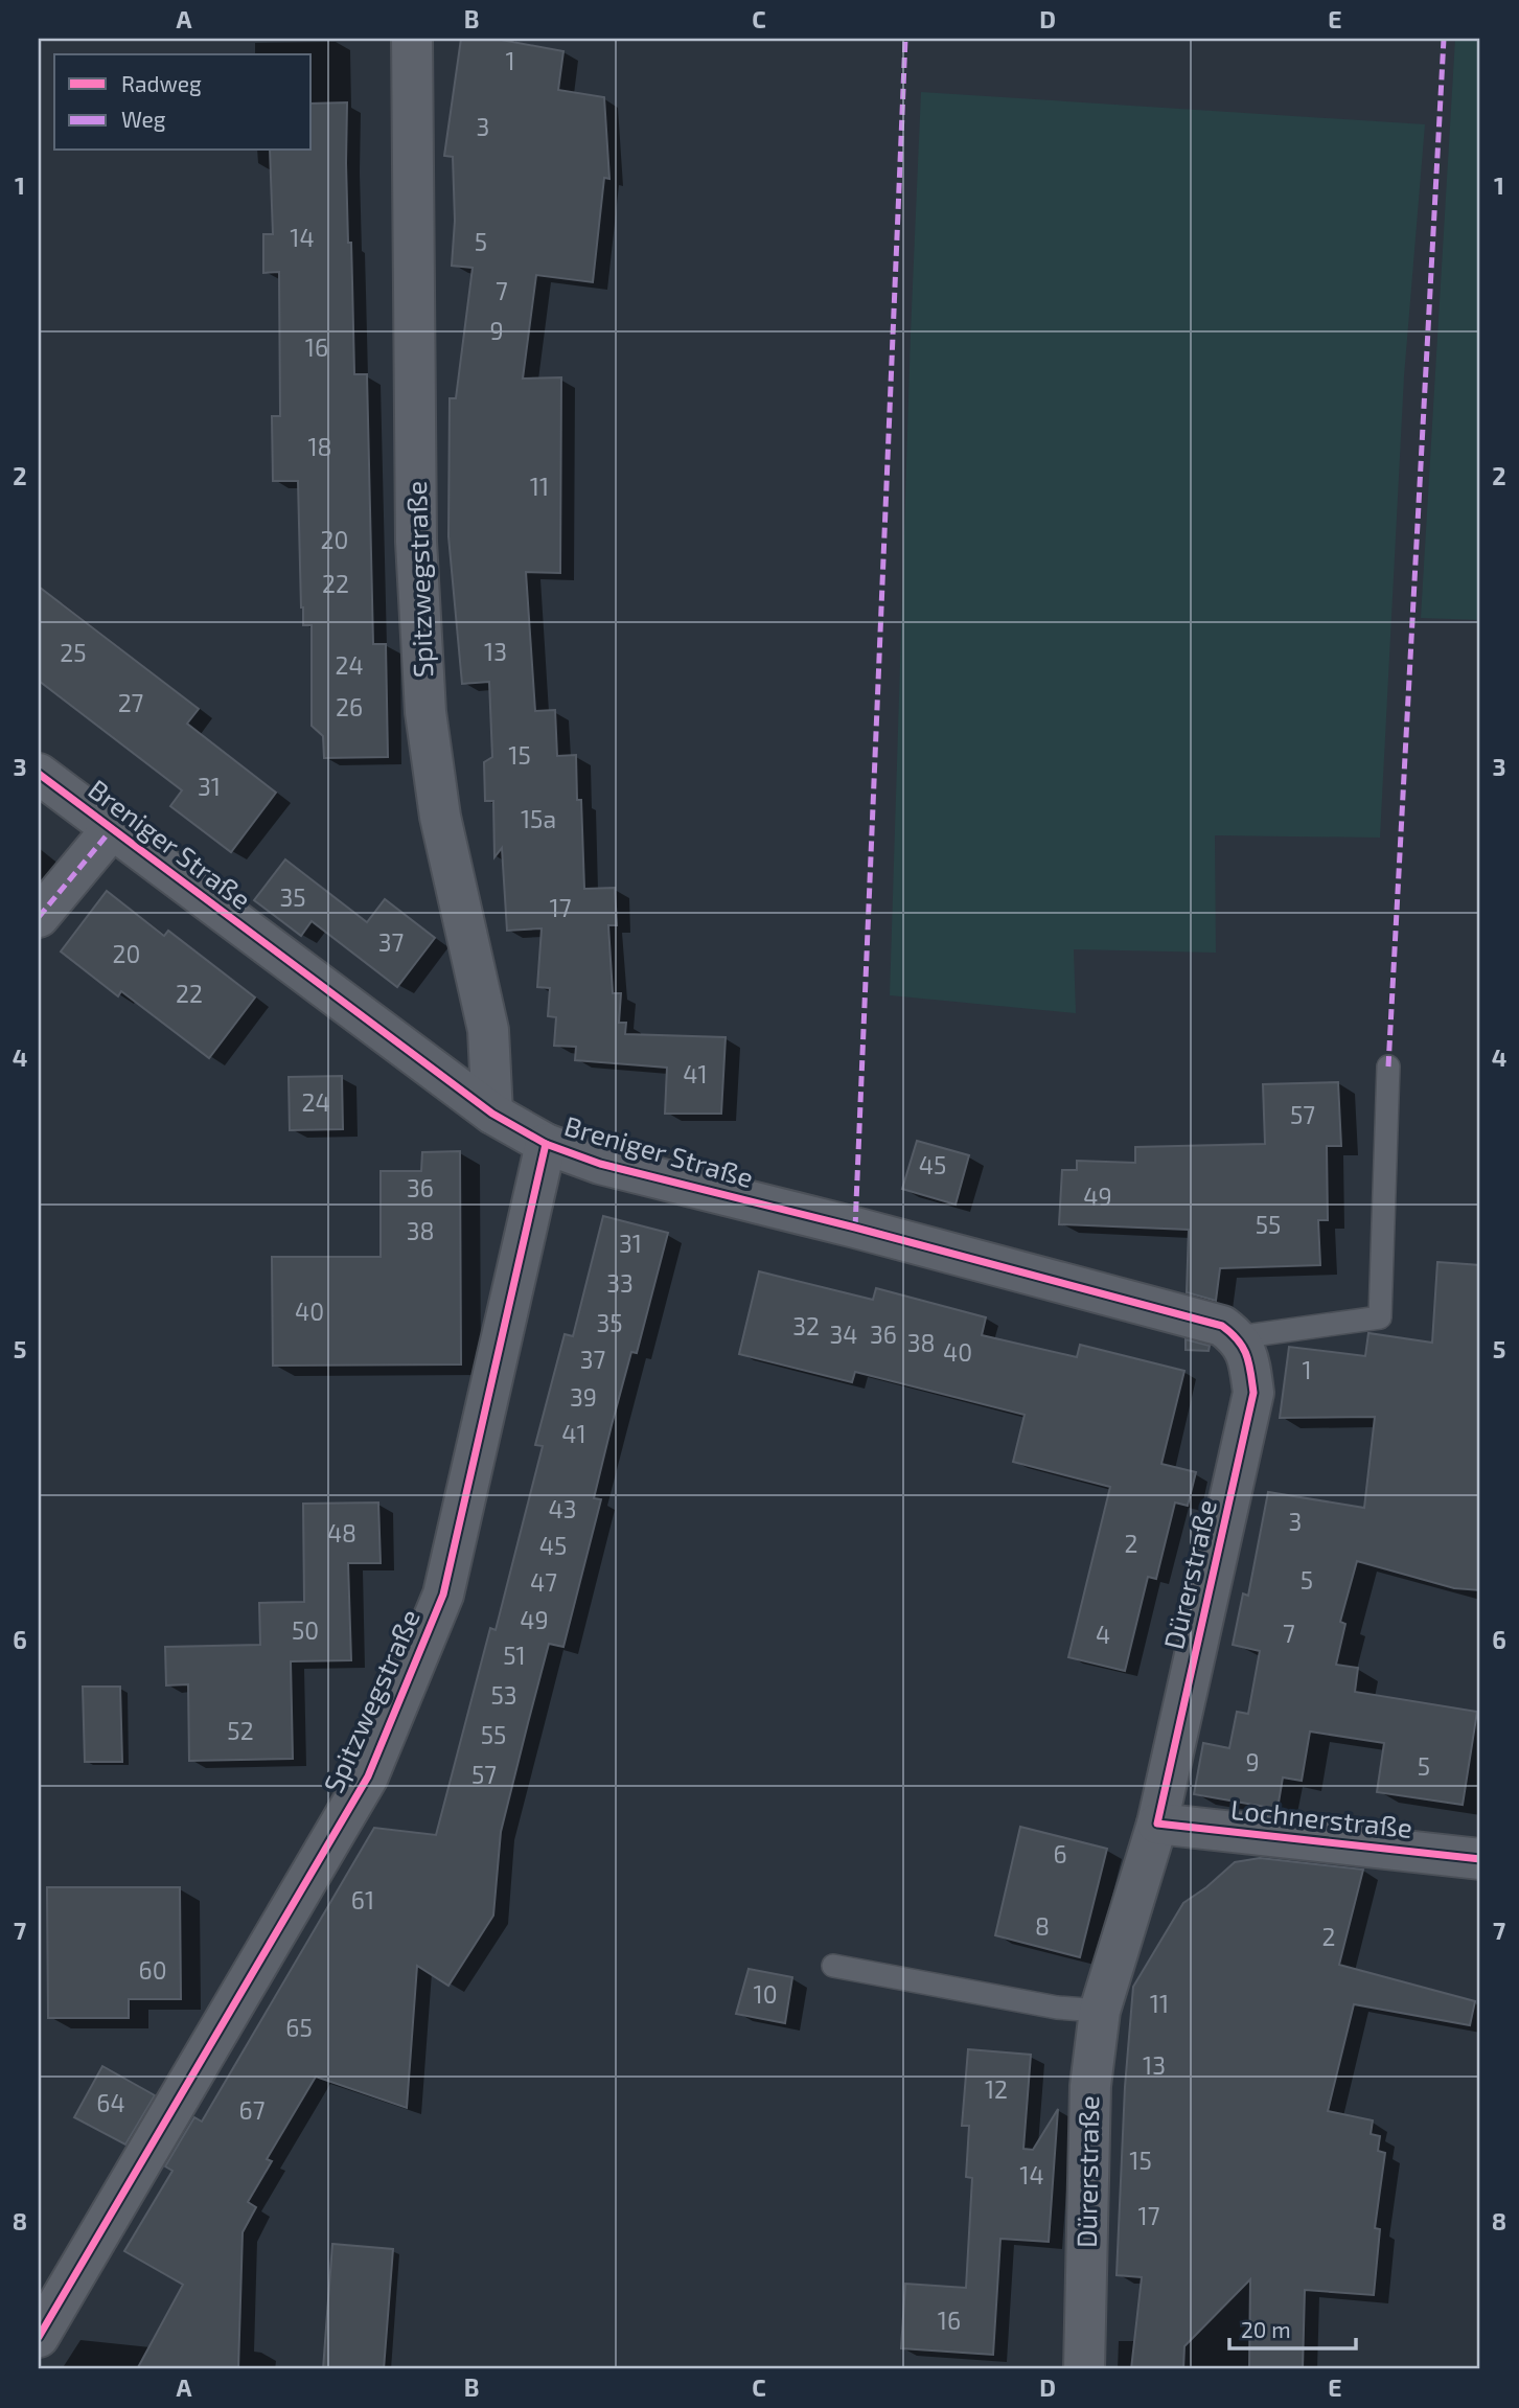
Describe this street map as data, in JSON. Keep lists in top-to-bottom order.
{
  "streets": {
    "street": [
      "Spitzwegstraße",
      "Breniger Straße",
      "Dürerstraße",
      "Lochnerstraße"
    ]
  },
  "crossings": [
    ["Spitzwegstraße", "Breniger Straße"],
    ["Breniger Straße", "Dürerstraße"],
    ["Dürerstraße", "Lochnerstraße"]
  ],
  "house_numbers": [
    "1",
    "3",
    "14",
    "5",
    "7",
    "9",
    "16",
    "18",
    "11",
    "20",
    "22",
    "13",
    "25",
    "24",
    "27",
    "26",
    "15",
    "31",
    "15a",
    "35",
    "17",
    "37",
    "20",
    "22",
    "41",
    "24",
    "57",
    "45",
    "36",
    "49",
    "55",
    "38",
    "31",
    "33",
    "40",
    "35",
    "32",
    "34",
    "36",
    "38",
    "40",
    "37",
    "1",
    "39",
    "41",
    "43",
    "3",
    "48",
    "2",
    "45",
    "5",
    "47",
    "49",
    "50",
    "7",
    "4",
    "51",
    "53",
    "52",
    "55",
    "9",
    "5",
    "57",
    "6",
    "61",
    "8",
    "2",
    "60",
    "10",
    "11",
    "65",
    "13",
    "12",
    "64",
    "67",
    "15",
    "14",
    "17",
    "16"
  ],
  "legend": ["Radweg", "Weg"],
  "scale_bar": "20 m",
  "grid": {
    "columns": [
      "A",
      "B",
      "C",
      "D",
      "E"
    ],
    "rows": [
      "1",
      "2",
      "3",
      "4",
      "5",
      "6",
      "7",
      "8"
    ]
  }
}
